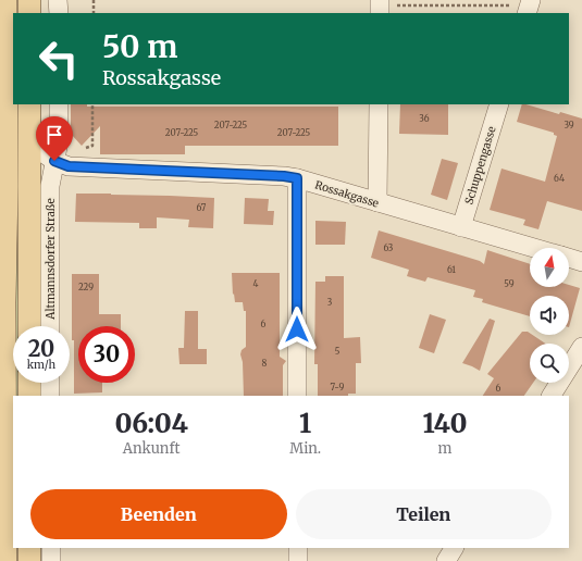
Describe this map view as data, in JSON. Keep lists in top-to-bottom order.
{
  "streets": {
    "main road": ["Altmannsdorfer Straße"],
    "street": ["Schuppengasse", "Rossakgasse"]
  },
  "crossings": [
    ["Schuppengasse", "Rossakgasse"],
    ["Rossakgasse", "Altmannsdorfer Straße"]
  ],
  "house_numbers": [
    "36",
    "207-225",
    "39",
    "207-225",
    "207-225",
    "64",
    "67",
    "63",
    "61",
    "4",
    "59",
    "229",
    "3",
    "6",
    "5",
    "8",
    "7-9",
    "6"
  ],
  "north": "top",
  "page": {
    "turn": ["50 m", "Rossakgasse"],
    "speed": "20 km/h",
    "limit": "30",
    "eta": [
      "06:04",
      "Ankunft",
      "1",
      "Min.",
      "140",
      "m"
    ],
    "buttons": ["Beenden", "Teilen"]
  }
}
